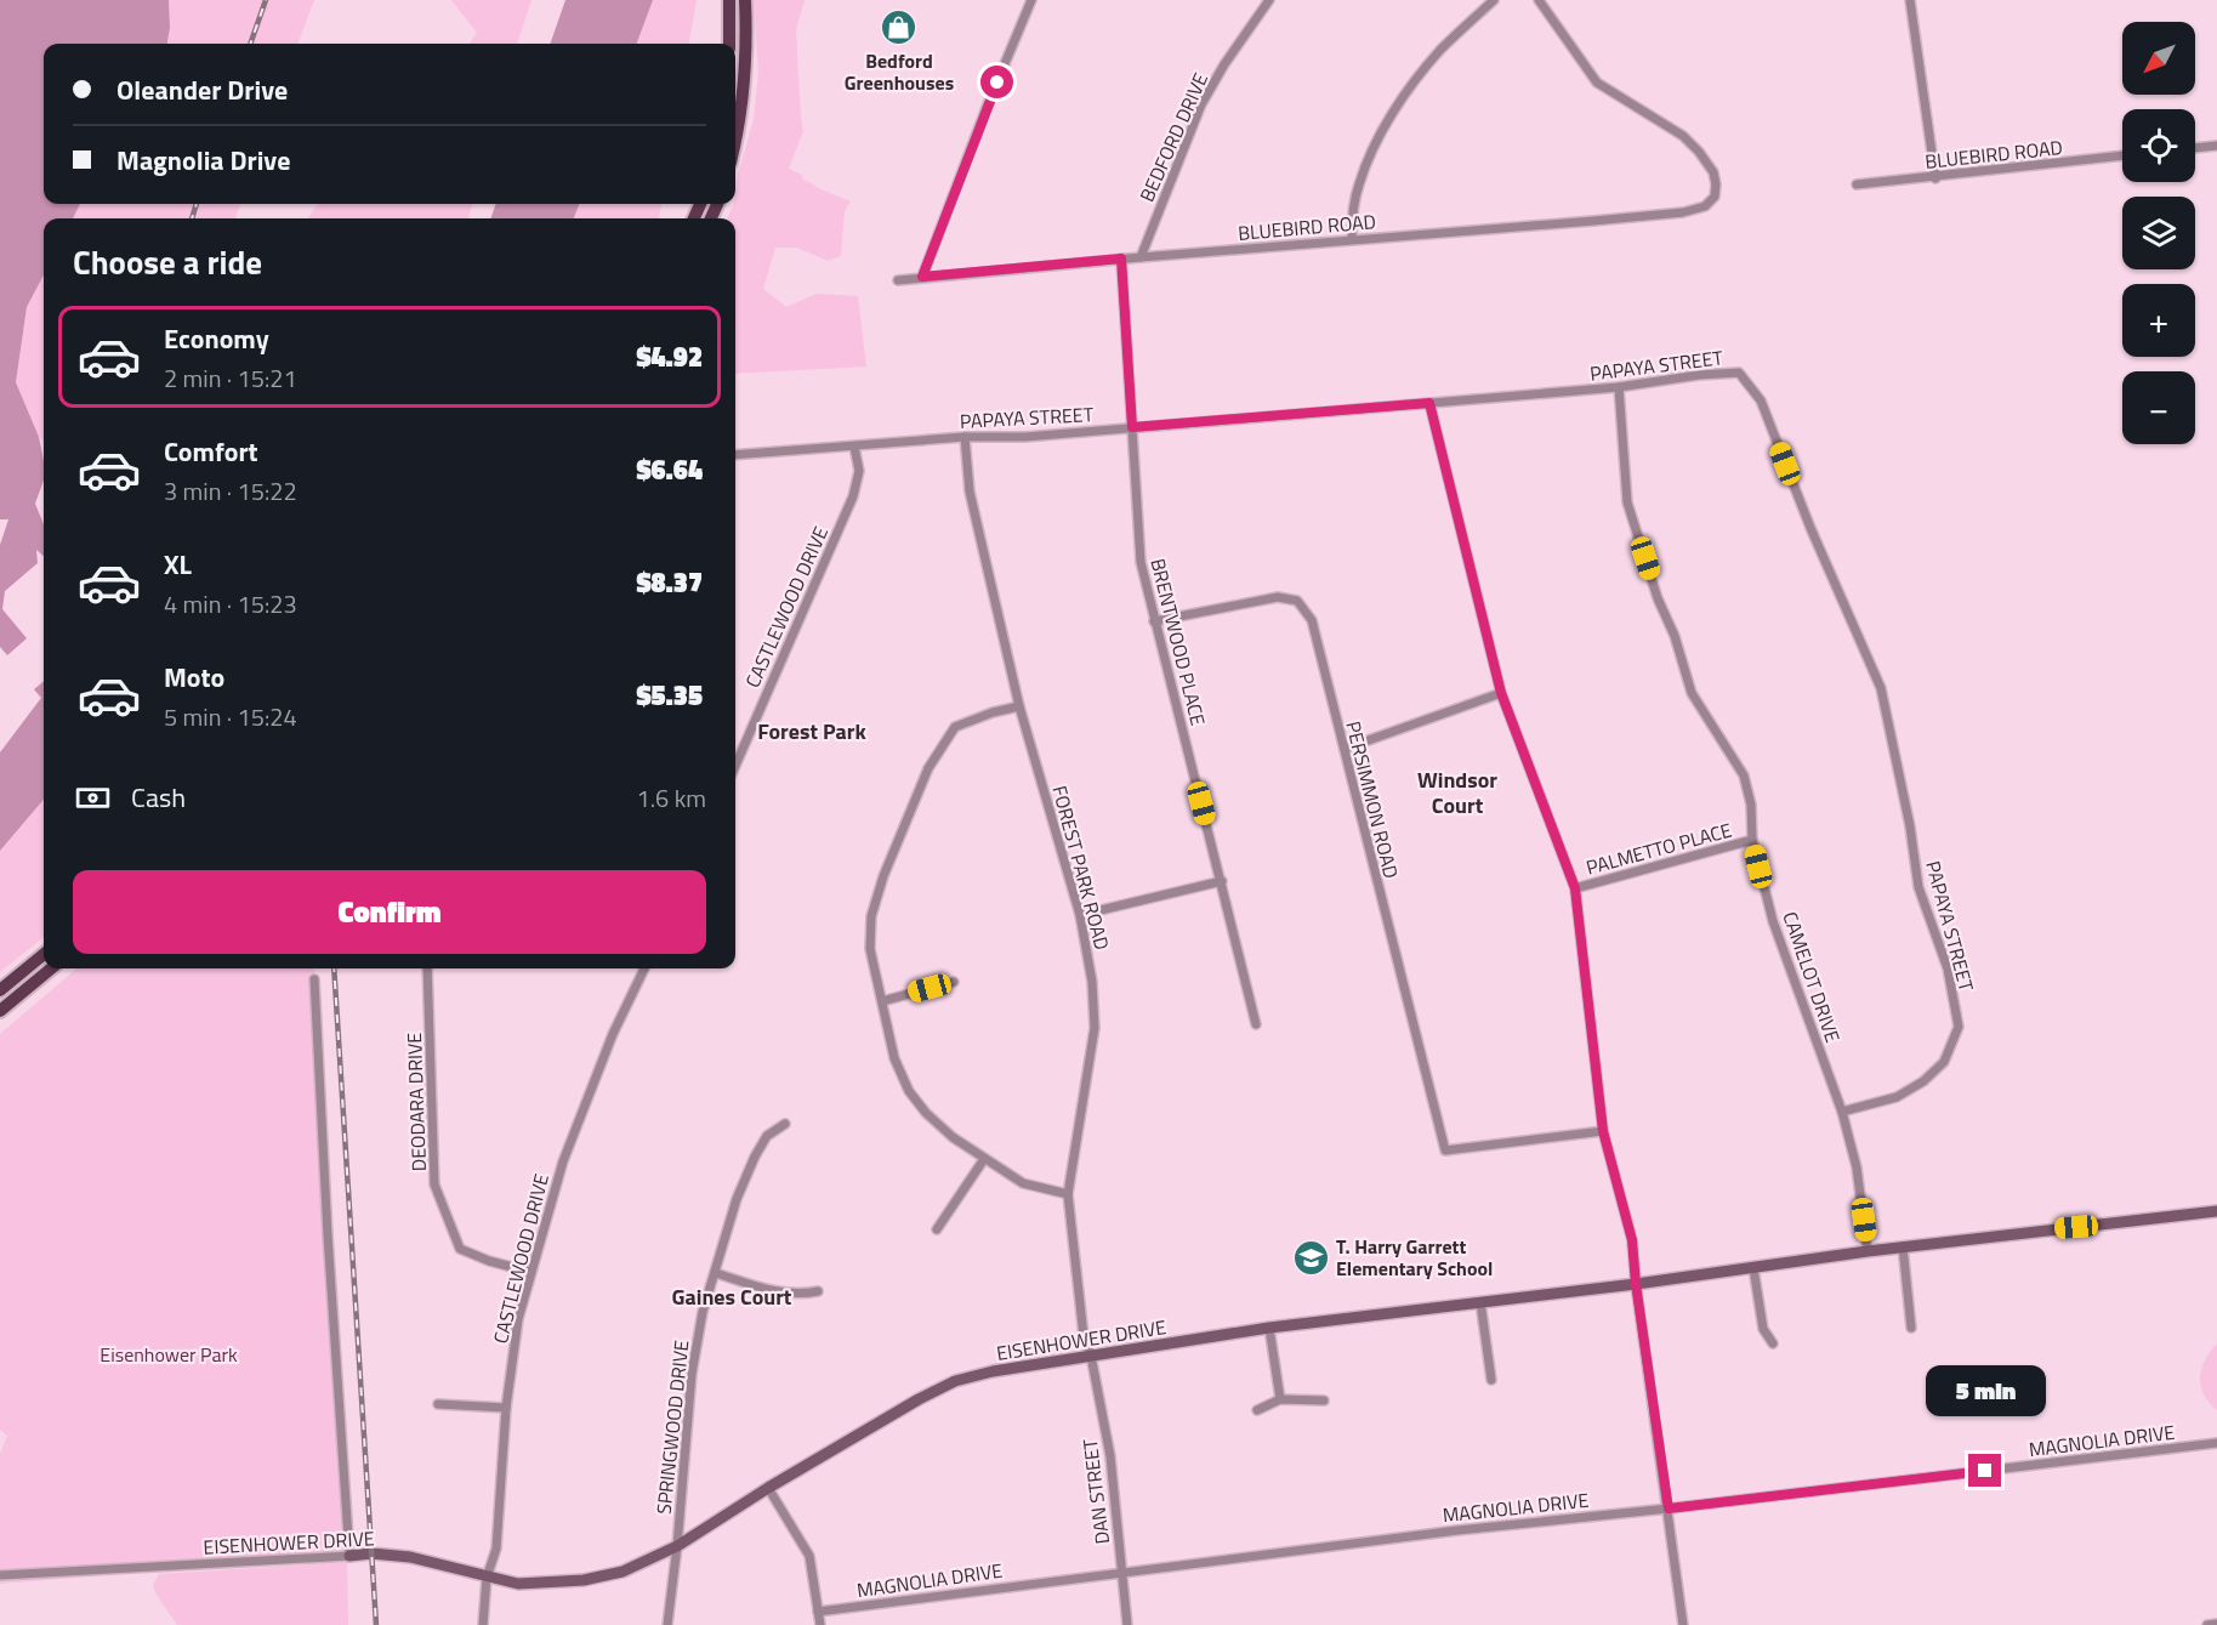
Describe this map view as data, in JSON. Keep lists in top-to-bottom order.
{
  "streets": {
    "street": [
      "BEDFORD DRIVE",
      "BLUEBIRD ROAD",
      "PAPAYA STREET",
      "CASTLEWOOD DRIVE",
      "BRENTWOOD PLACE",
      "PERSIMMON ROAD",
      "PALMETTO PLACE",
      "FOREST PARK ROAD",
      "CAMELOT DRIVE",
      "DEODARA DRIVE",
      "EISENHOWER DRIVE",
      "SPRINGWOOD DRIVE",
      "MAGNOLIA DRIVE",
      "DAN STREET"
    ]
  },
  "crossings": [
    ["BEDFORD DRIVE", "BLUEBIRD ROAD"],
    ["BLUEBIRD ROAD", "BRENTWOOD PLACE"],
    ["PAPAYA STREET", "CASTLEWOOD DRIVE"],
    ["PAPAYA STREET", "BRENTWOOD PLACE"],
    ["PAPAYA STREET", "FOREST PARK ROAD"],
    ["PAPAYA STREET", "CAMELOT DRIVE"],
    ["CASTLEWOOD DRIVE", "DEODARA DRIVE"],
    ["CASTLEWOOD DRIVE", "EISENHOWER DRIVE"],
    ["BRENTWOOD PLACE", "PERSIMMON ROAD"],
    ["PALMETTO PLACE", "CAMELOT DRIVE"],
    ["FOREST PARK ROAD", "EISENHOWER DRIVE"],
    ["FOREST PARK ROAD", "DAN STREET"],
    ["CAMELOT DRIVE", "EISENHOWER DRIVE"],
    ["EISENHOWER DRIVE", "SPRINGWOOD DRIVE"],
    ["EISENHOWER DRIVE", "DAN STREET"],
    ["MAGNOLIA DRIVE", "DAN STREET"]
  ],
  "districts": ["Forest Park", "Windsor Court", "Gaines Court"],
  "parks": ["Eisenhower Park"],
  "places": {
    "shop": ["Bedford Greenhouses"],
    "school or university": ["T. Harry Garrett Elementary School"]
  },
  "north": "bottom left",
  "page": {
    "map_buttons": ["+", "−"],
    "banner": ["Oleander Drive", "Magnolia Drive"],
    "heading": "Choose a ride",
    "list": [
      {
        "name": "Economy",
        "note": "2 min · 15:21",
        "value": "$4.92"
      },
      {
        "name": "Comfort",
        "note": "3 min · 15:22",
        "value": "$6.64"
      },
      {
        "name": "XL",
        "note": "4 min · 15:23",
        "value": "$8.37"
      },
      {
        "name": "Moto",
        "note": "5 min · 15:24",
        "value": "$5.35"
      }
    ],
    "pay": ["Cash", "1.6 km"],
    "buttons": "Confirm",
    "bubble": "5 min"
  }
}
